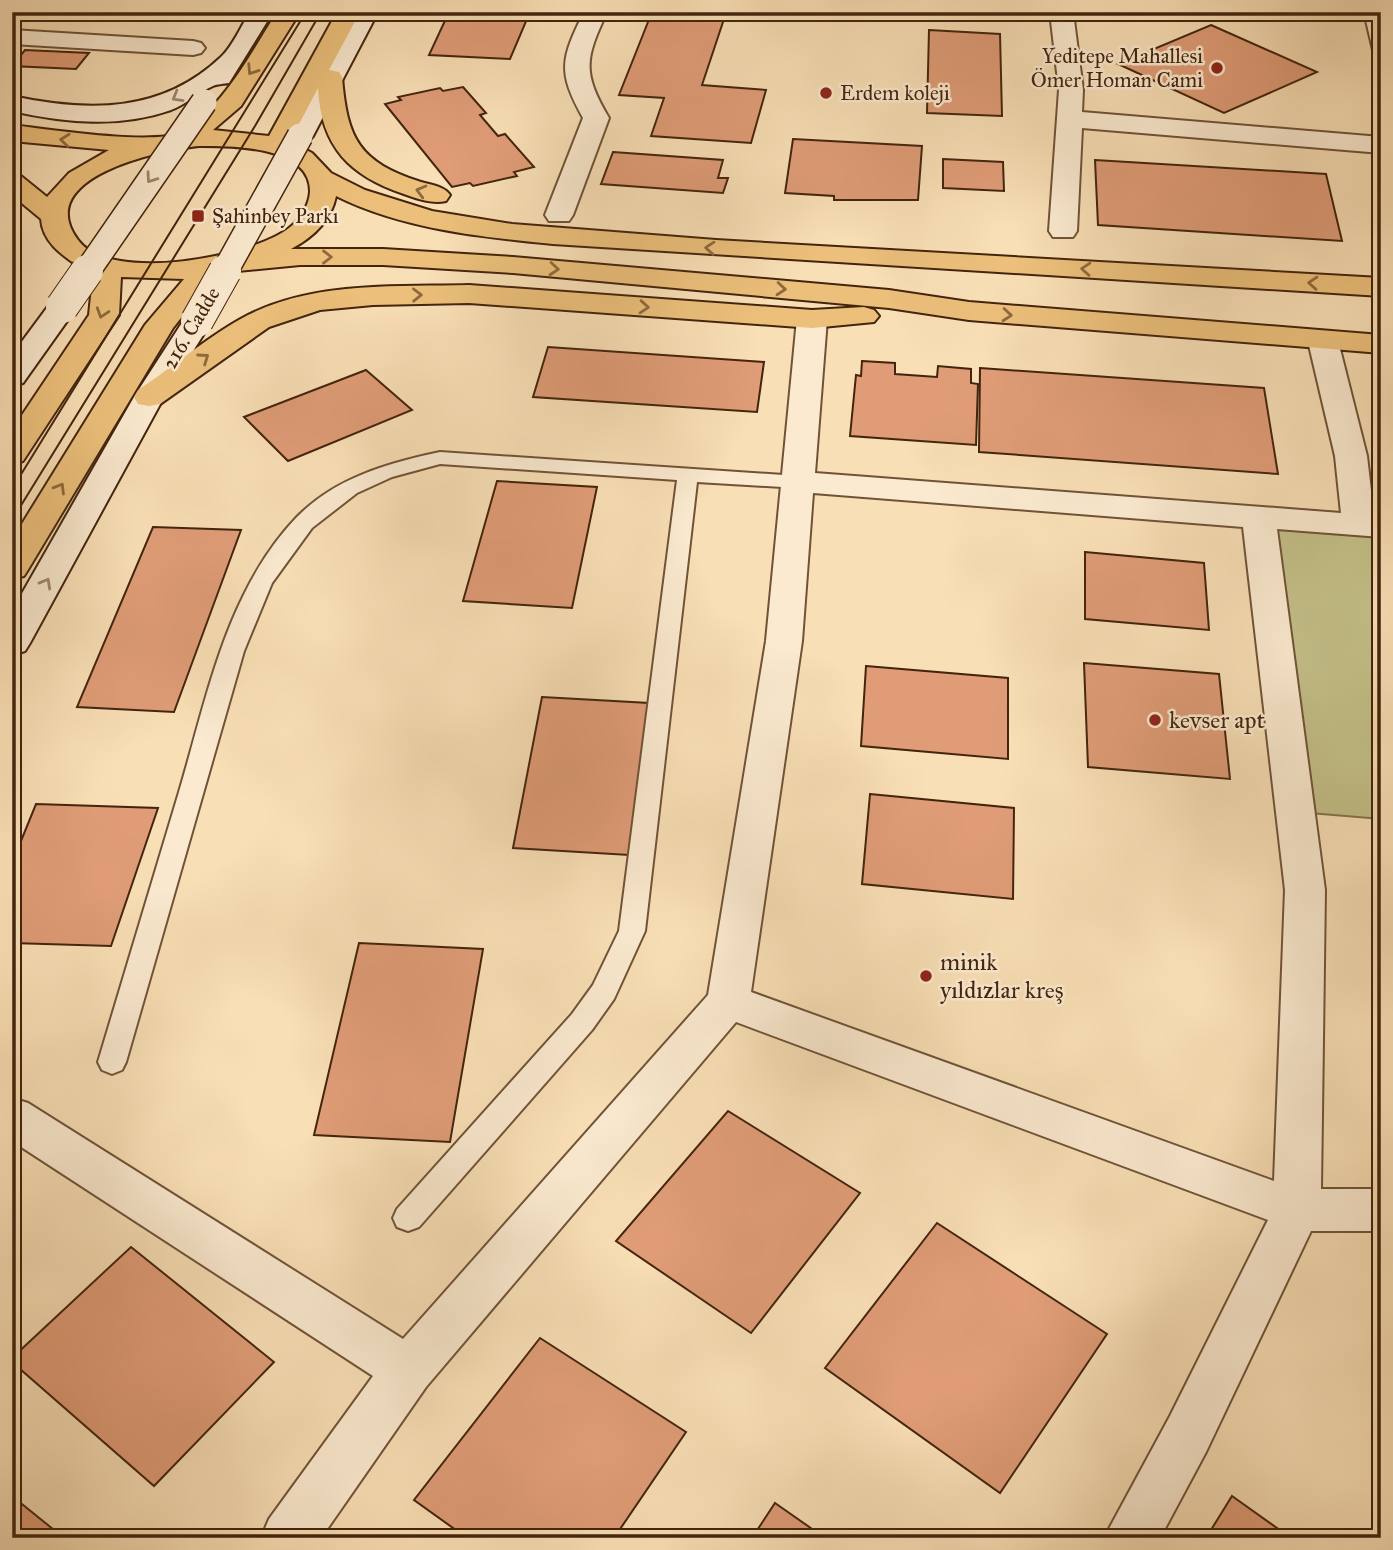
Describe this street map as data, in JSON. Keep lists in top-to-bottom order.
{
  "streets": {
    "street": ["216. Cadde"]
  },
  "one_way": ["216. Cadde"],
  "places": {
    "other": [
      "Yeditepe Mahallesi Ömer Homan Cami",
      "Erdem koleji",
      "kevser apt",
      "minik yıldızlar kreş"
    ],
    "transit": ["Şahinbey Parkı"]
  }
}
